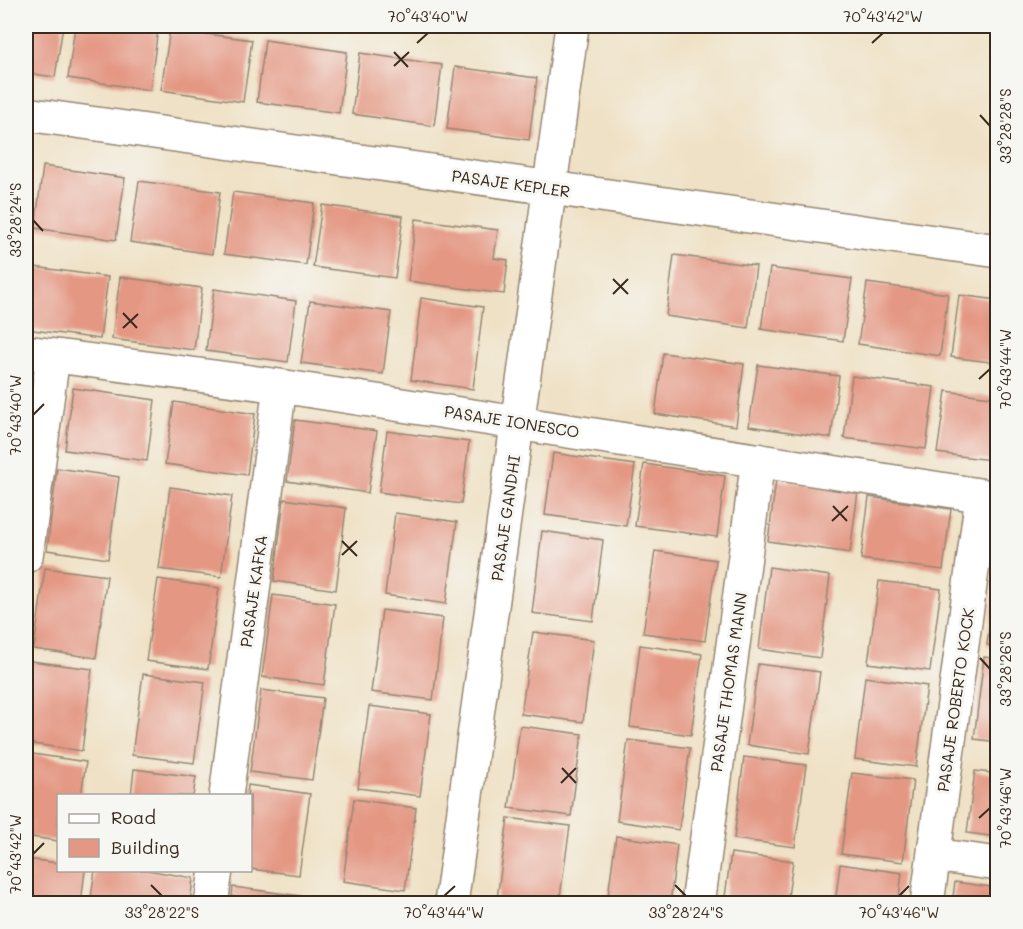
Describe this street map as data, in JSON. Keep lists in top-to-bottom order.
{
  "streets": {
    "street": [
      "PASAJE KEPLER",
      "PASAJE IONESCO",
      "PASAJE GANDHI",
      "PASAJE KAFKA",
      "PASAJE THOMAS MANN",
      "PASAJE ROBERTO KOCK"
    ]
  },
  "crossings": [
    ["PASAJE KEPLER", "PASAJE GANDHI"],
    ["PASAJE IONESCO", "PASAJE GANDHI"],
    ["PASAJE IONESCO", "PASAJE KAFKA"],
    ["PASAJE IONESCO", "PASAJE THOMAS MANN"],
    ["PASAJE IONESCO", "PASAJE ROBERTO KOCK"]
  ],
  "legend": ["Road", "Building"],
  "coordinates": [
    "70°43'40\"W",
    "70°43'42\"W",
    "33°28'28\"S",
    "33°28'24\"S",
    "70°43'44\"W",
    "33°28'26\"S",
    "70°43'46\"W",
    "33°28'22\"S"
  ]
}
